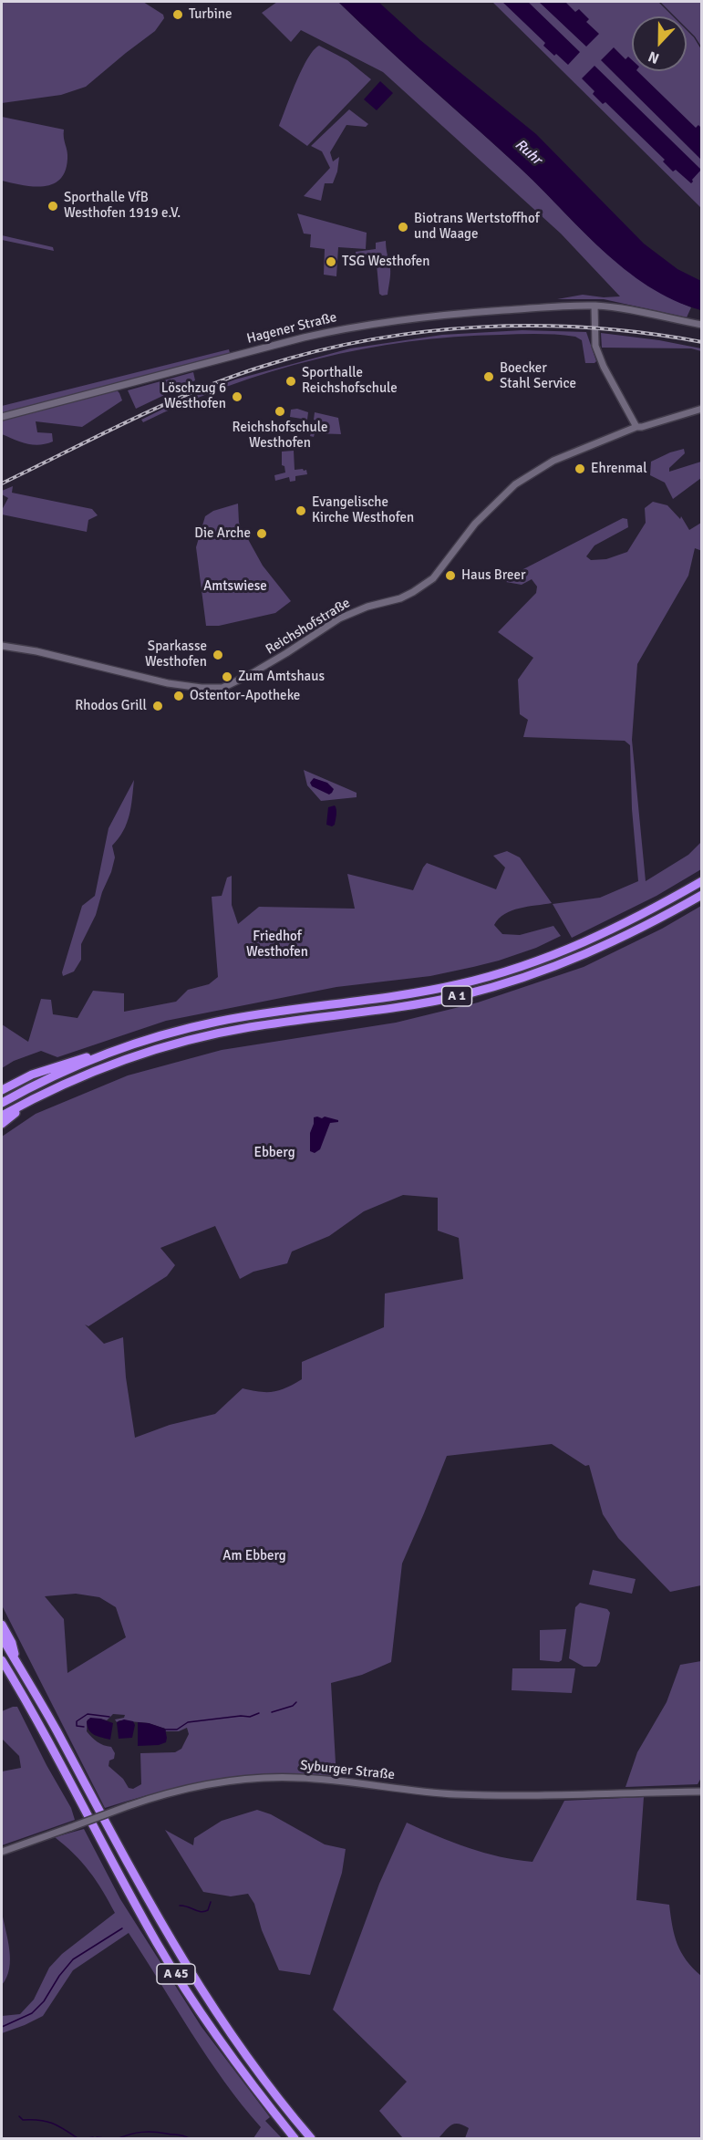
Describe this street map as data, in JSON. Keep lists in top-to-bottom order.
{
  "streets": {
    "highway": ["A 1", "A 45"],
    "street": ["Hagener Straße", "Reichshofstraße", "Syburger Straße"]
  },
  "water": ["Ruhr"],
  "parks": [
    "Amtswiese",
    "Friedhof Westhofen",
    "Ebberg",
    "Am Ebberg"
  ],
  "places": [
    "Turbine",
    "Sporthalle VfB Westhofen 1919 e.V.",
    "Biotrans Wertstoffhof und Waage",
    "TSG Westhofen",
    "Boecker Stahl Service",
    "Sporthalle Reichshofschule",
    "Löschzug 6 Westhofen",
    "Reichshofschule Westhofen",
    "Ehrenmal",
    "Evangelische Kirche Westhofen",
    "Die Arche",
    "Haus Breer",
    "Sparkasse Westhofen",
    "Zum Amtshaus",
    "Ostentor-Apotheke",
    "Rhodos Grill"
  ],
  "north": "bottom"
}
